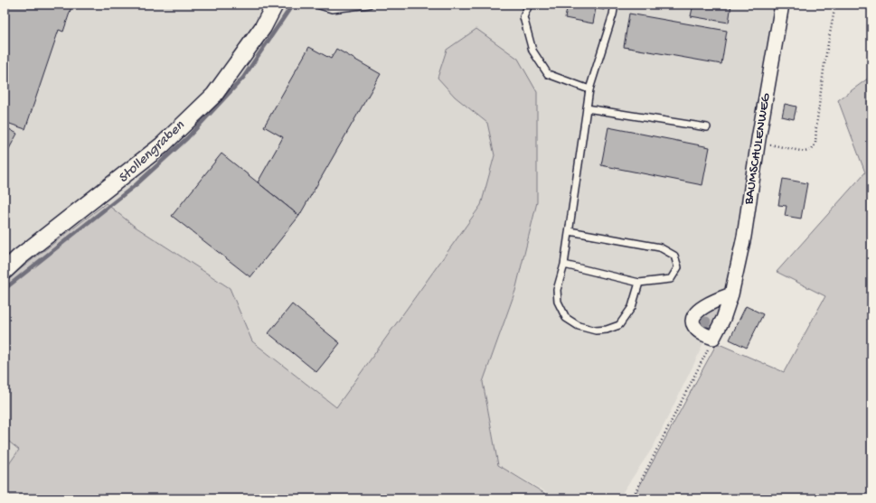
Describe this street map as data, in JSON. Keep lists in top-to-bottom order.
{
  "streets": {
    "street": ["BAUMSCHULENWEG"]
  },
  "water": ["Stollengraben"]
}
